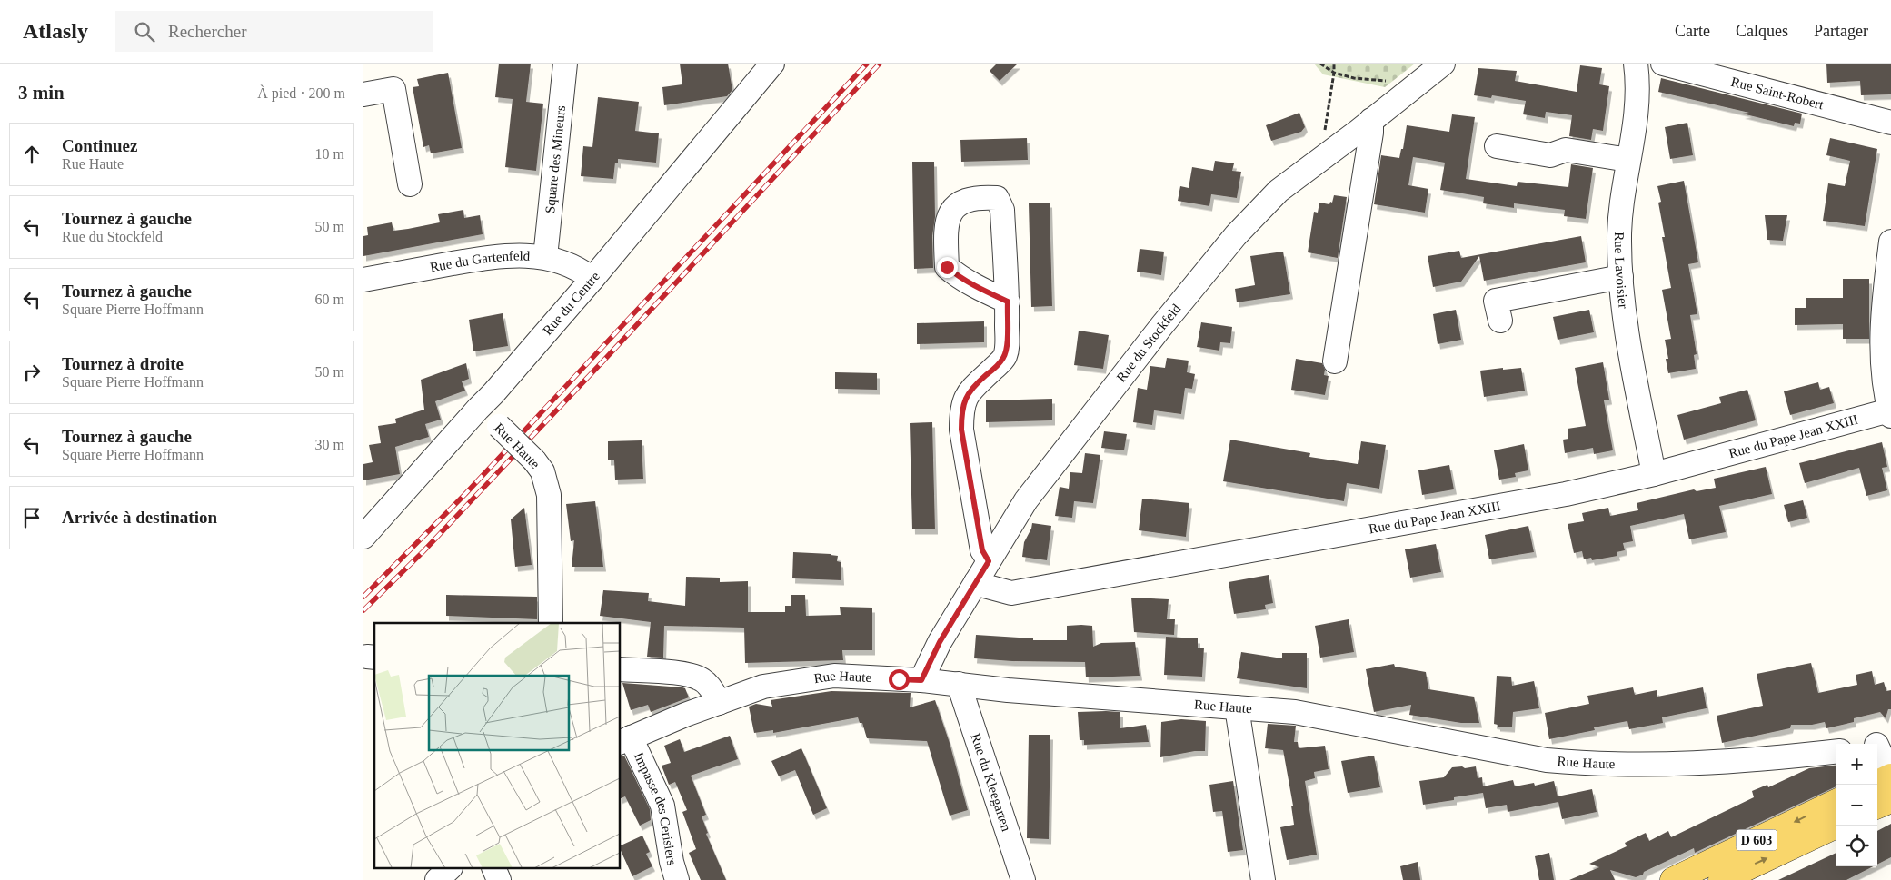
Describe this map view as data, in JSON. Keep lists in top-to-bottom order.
{
  "streets": {
    "main road": ["D 603"],
    "street": [
      "Rue Saint-Robert",
      "Square des Mineurs",
      "Rue du Gartenfeld",
      "Rue Lavoisier",
      "Rue du Centre",
      "Rue du Stockfeld",
      "Rue du Pape Jean XXIII",
      "Rue Haute",
      "Rue du Kleegarten",
      "Impasse des Cerisiers"
    ]
  },
  "crossings": [
    ["Square des Mineurs", "Rue du Gartenfeld"],
    ["Rue du Gartenfeld", "Rue du Centre"],
    ["Rue Lavoisier", "Rue du Pape Jean XXIII"],
    ["Rue du Centre", "Rue Haute"],
    ["Rue du Stockfeld", "Rue du Pape Jean XXIII"],
    ["Rue du Stockfeld", "Rue Haute"],
    ["Rue Haute", "Rue du Kleegarten"],
    ["Rue Haute", "Impasse des Cerisiers"]
  ],
  "page": {
    "header": "Atlasly",
    "search": "Rechercher",
    "nav": ["Carte", "Calques", "Partager"],
    "heading": ["3 min", "À pied · 200 m"],
    "list": [
      ["Continuez", "Rue Haute", "10 m"],
      ["Tournez à gauche", "Rue du Stockfeld", "50 m"],
      ["Tournez à gauche", "Square Pierre Hoffmann", "60 m"],
      ["Tournez à droite", "Square Pierre Hoffmann", "50 m"],
      ["Tournez à gauche", "Square Pierre Hoffmann", "30 m"],
      "Arrivée à destination"
    ],
    "map_buttons": ["+", "−"]
  }
}
